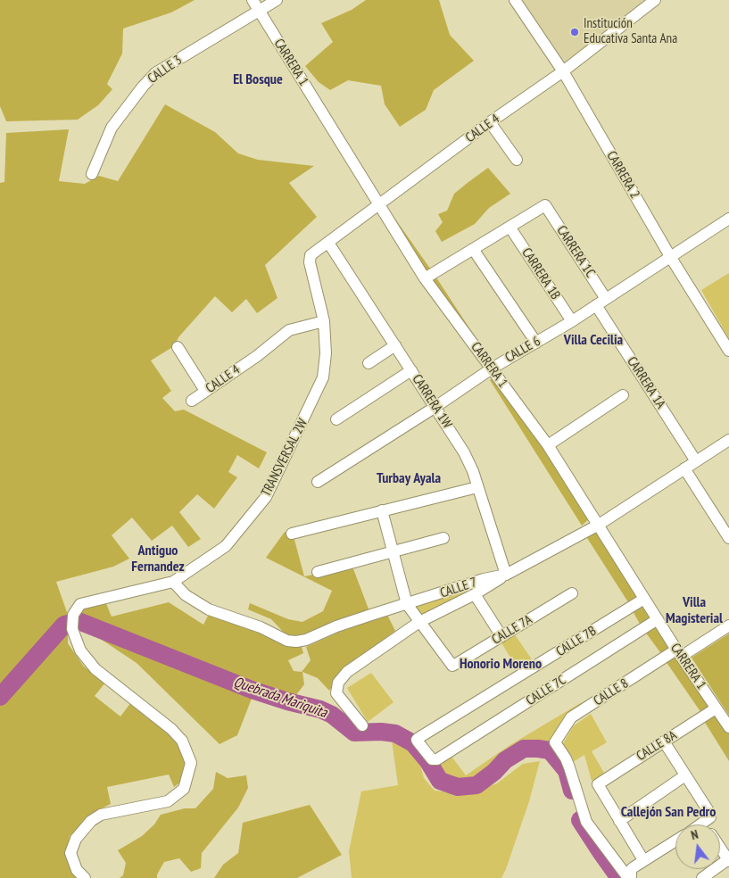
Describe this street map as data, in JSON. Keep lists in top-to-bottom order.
{
  "streets": {
    "street": [
      "CARRERA 1",
      "CALLE 3",
      "CALLE 4",
      "CARRERA 2",
      "CARRERA 1C",
      "CARRERA 1B",
      "CALLE 6",
      "CARRERA 1A",
      "CARRERA 1W",
      "TRANSVERSAL 2W",
      "CALLE 7",
      "CALLE 7A",
      "CALLE 7B",
      "CALLE 7C",
      "CALLE 8",
      "CALLE 8A"
    ]
  },
  "crossings": [
    ["CARRERA 1", "CALLE 3"],
    ["CARRERA 1", "CALLE 4"],
    ["CARRERA 1", "CALLE 6"],
    ["CARRERA 1", "CALLE 7"],
    ["CARRERA 1", "CALLE 7B"],
    ["CARRERA 1", "CALLE 7C"],
    ["CARRERA 1", "CALLE 8"],
    ["CARRERA 1", "CALLE 8A"],
    ["CALLE 4", "CARRERA 2"],
    ["CALLE 4", "CARRERA 1W"],
    ["CALLE 4", "TRANSVERSAL 2W"],
    ["CARRERA 2", "CALLE 6"],
    ["CARRERA 1C", "CARRERA 1B"],
    ["CARRERA 1C", "CALLE 6"],
    ["CARRERA 1C", "CARRERA 1A"],
    ["CARRERA 1B", "CALLE 6"],
    ["CALLE 6", "CARRERA 1A"],
    ["CALLE 6", "CARRERA 1W"],
    ["CARRERA 1A", "CALLE 7"],
    ["CARRERA 1W", "CALLE 7"],
    ["TRANSVERSAL 2W", "CALLE 7"],
    ["CALLE 7B", "CALLE 7C"]
  ],
  "districts": [
    "El Bosque",
    "Villa Cecilia",
    "Turbay Ayala",
    "Antiguo Fernandez",
    "Villa Magisterial",
    "Honorio Moreno",
    "Callejón San Pedro"
  ],
  "water": ["Quebrada Mariquita"],
  "places": ["Institución Educativa Santa Ana"],
  "north": "top"
}
